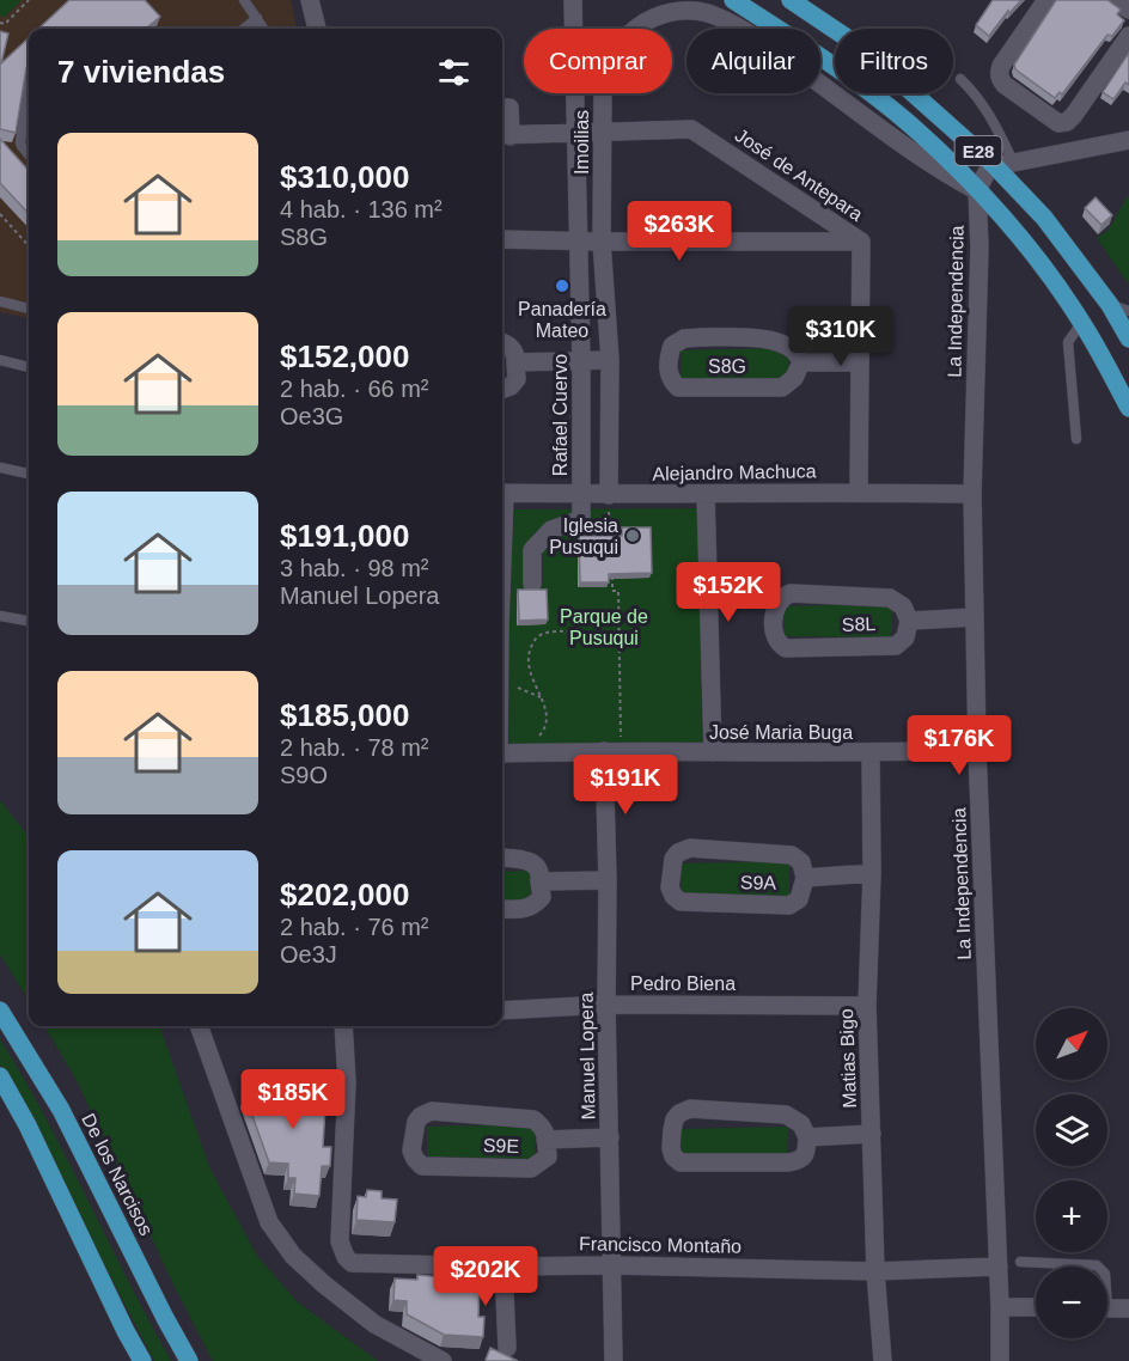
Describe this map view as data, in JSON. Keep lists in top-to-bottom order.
{
  "streets": {
    "main road": ["E28", "De los Narcisos"],
    "street": [
      "Imoilias",
      "José de Antepara",
      "La Independencia",
      "S8G",
      "Rafael Cuervo",
      "Alejandro Machuca",
      "S8L",
      "José Maria Buga",
      "S9A",
      "Pedro Biena",
      "Manuel Lopera",
      "Matias Bigo",
      "S9E",
      "Francisco Montaño"
    ]
  },
  "crossings": [
    ["Imoilias", "E28"],
    ["Imoilias", "José de Antepara"],
    ["Imoilias", "La Independencia"],
    ["Imoilias", "Alejandro Machuca"],
    ["E28", "La Independencia"],
    ["José de Antepara", "Rafael Cuervo"],
    ["José de Antepara", "Alejandro Machuca"],
    ["La Independencia", "Alejandro Machuca"],
    ["La Independencia", "José Maria Buga"],
    ["La Independencia", "Francisco Montaño"],
    ["Rafael Cuervo", "Alejandro Machuca"],
    ["José Maria Buga", "Manuel Lopera"],
    ["José Maria Buga", "Matias Bigo"],
    ["S9A", "Matias Bigo"],
    ["Pedro Biena", "Manuel Lopera"],
    ["Pedro Biena", "Matias Bigo"],
    ["Manuel Lopera", "S9E"],
    ["Manuel Lopera", "Francisco Montaño"],
    ["Matias Bigo", "Francisco Montaño"]
  ],
  "parks": ["Parque de Pusuqui"],
  "places": ["Panadería Mateo", "Iglesia Pusuqui"],
  "north": "top right",
  "page": {
    "chip": ["Comprar", "Alquilar", "Filtros"],
    "heading": "7 viviendas",
    "list": [
      {
        "name": "$310,000",
        "note": "4 hab. · 136 m² · S8G"
      },
      {
        "name": "$152,000",
        "note": "2 hab. · 66 m² · Oe3G"
      },
      {
        "name": "$191,000",
        "note": "3 hab. · 98 m² · Manuel Lopera"
      },
      {
        "name": "$185,000",
        "note": "2 hab. · 78 m² · S9O"
      },
      {
        "name": "$202,000",
        "note": "2 hab. · 76 m² · Oe3J"
      }
    ],
    "price": [
      "$263K",
      "$310K",
      "$152K",
      "$176K",
      "$191K",
      "$185K",
      "$202K"
    ],
    "map_buttons": ["+", "−"]
  }
}
